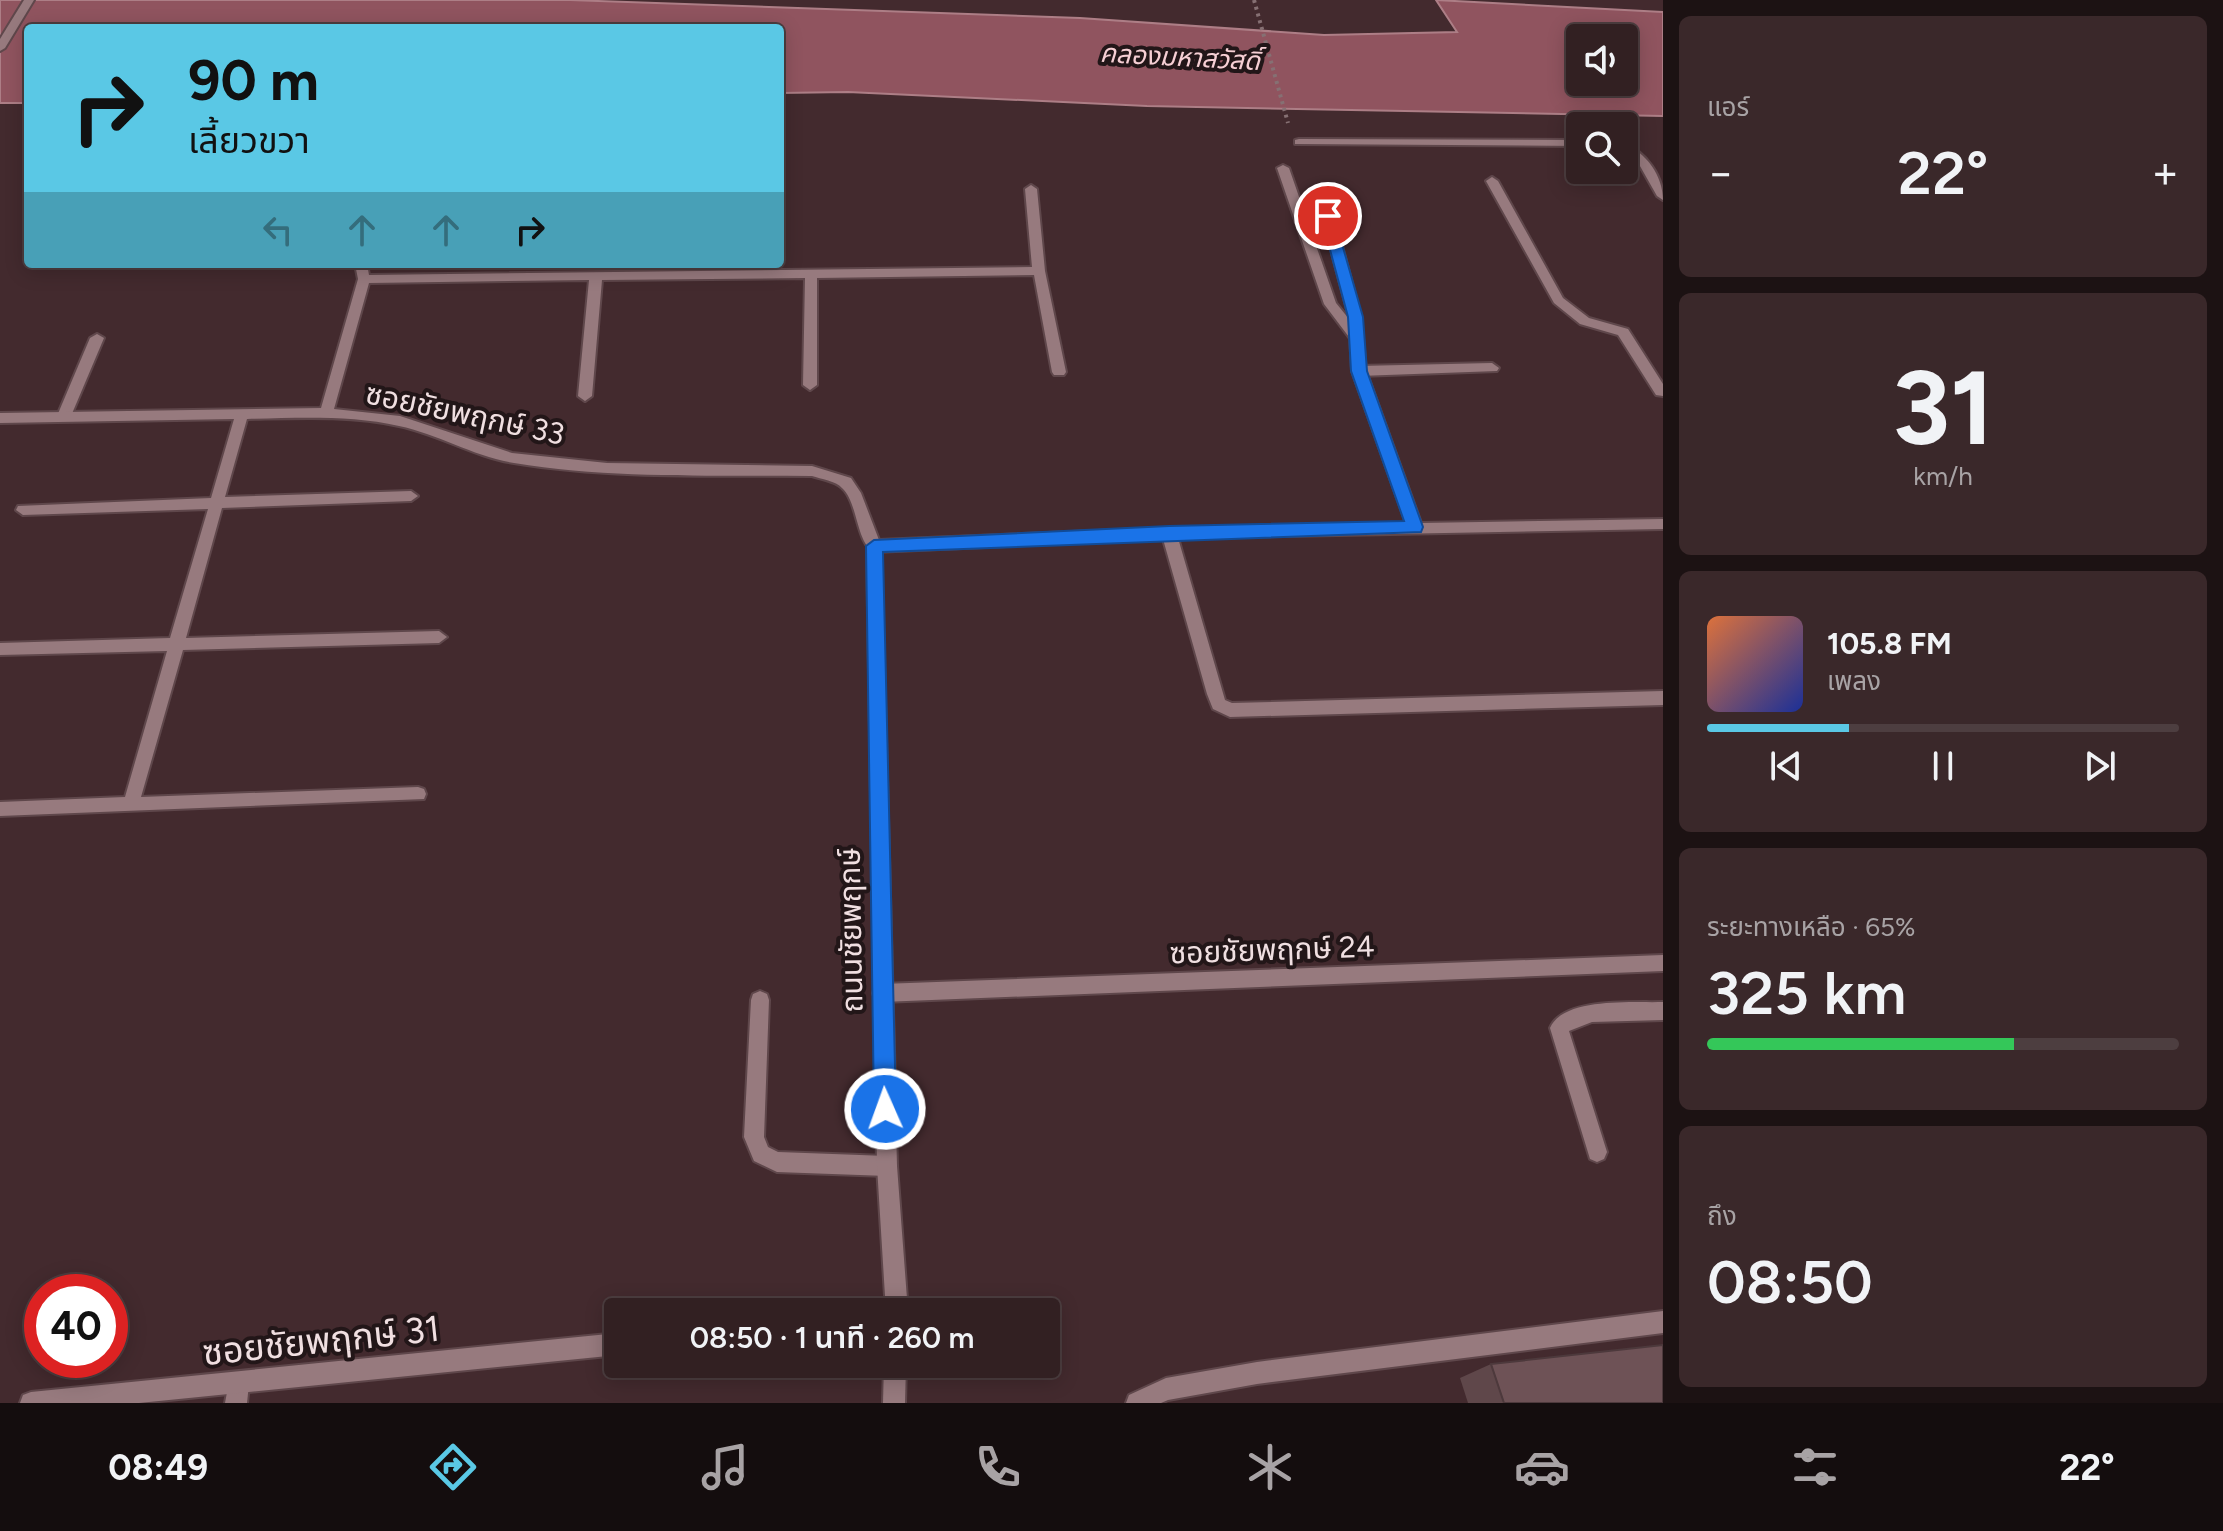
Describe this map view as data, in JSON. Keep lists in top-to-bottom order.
{
  "streets": {
    "street": [
      "ซอยชัยพฤกษ์ 33",
      "ถนนชัยพฤกษ์",
      "ซอยชัยพฤกษ์ 24",
      "ซอยชัยพฤกษ์ 31"
    ]
  },
  "crossings": [
    ["ซอยชัยพฤกษ์ 33", "ถนนชัยพฤกษ์"],
    ["ถนนชัยพฤกษ์", "ซอยชัยพฤกษ์ 24"]
  ],
  "water": ["คลองมหาสวัสดิ์"],
  "page": {
    "tile": [
      "แอร์",
      ["31", "km/h"],
      ["ระยะทางเหลือ · 65%", "325 km"],
      ["ถึง", "08:50"]
    ],
    "turn": ["90 m", "เลี้ยวขวา"],
    "heat": ["−", "22°", "+"],
    "song": ["105.8 FM", "เพลง"],
    "limit": "40",
    "trip": "08:50 · 1 นาที · 260 m",
    "tabs": ["08:49", "22°"]
  }
}
